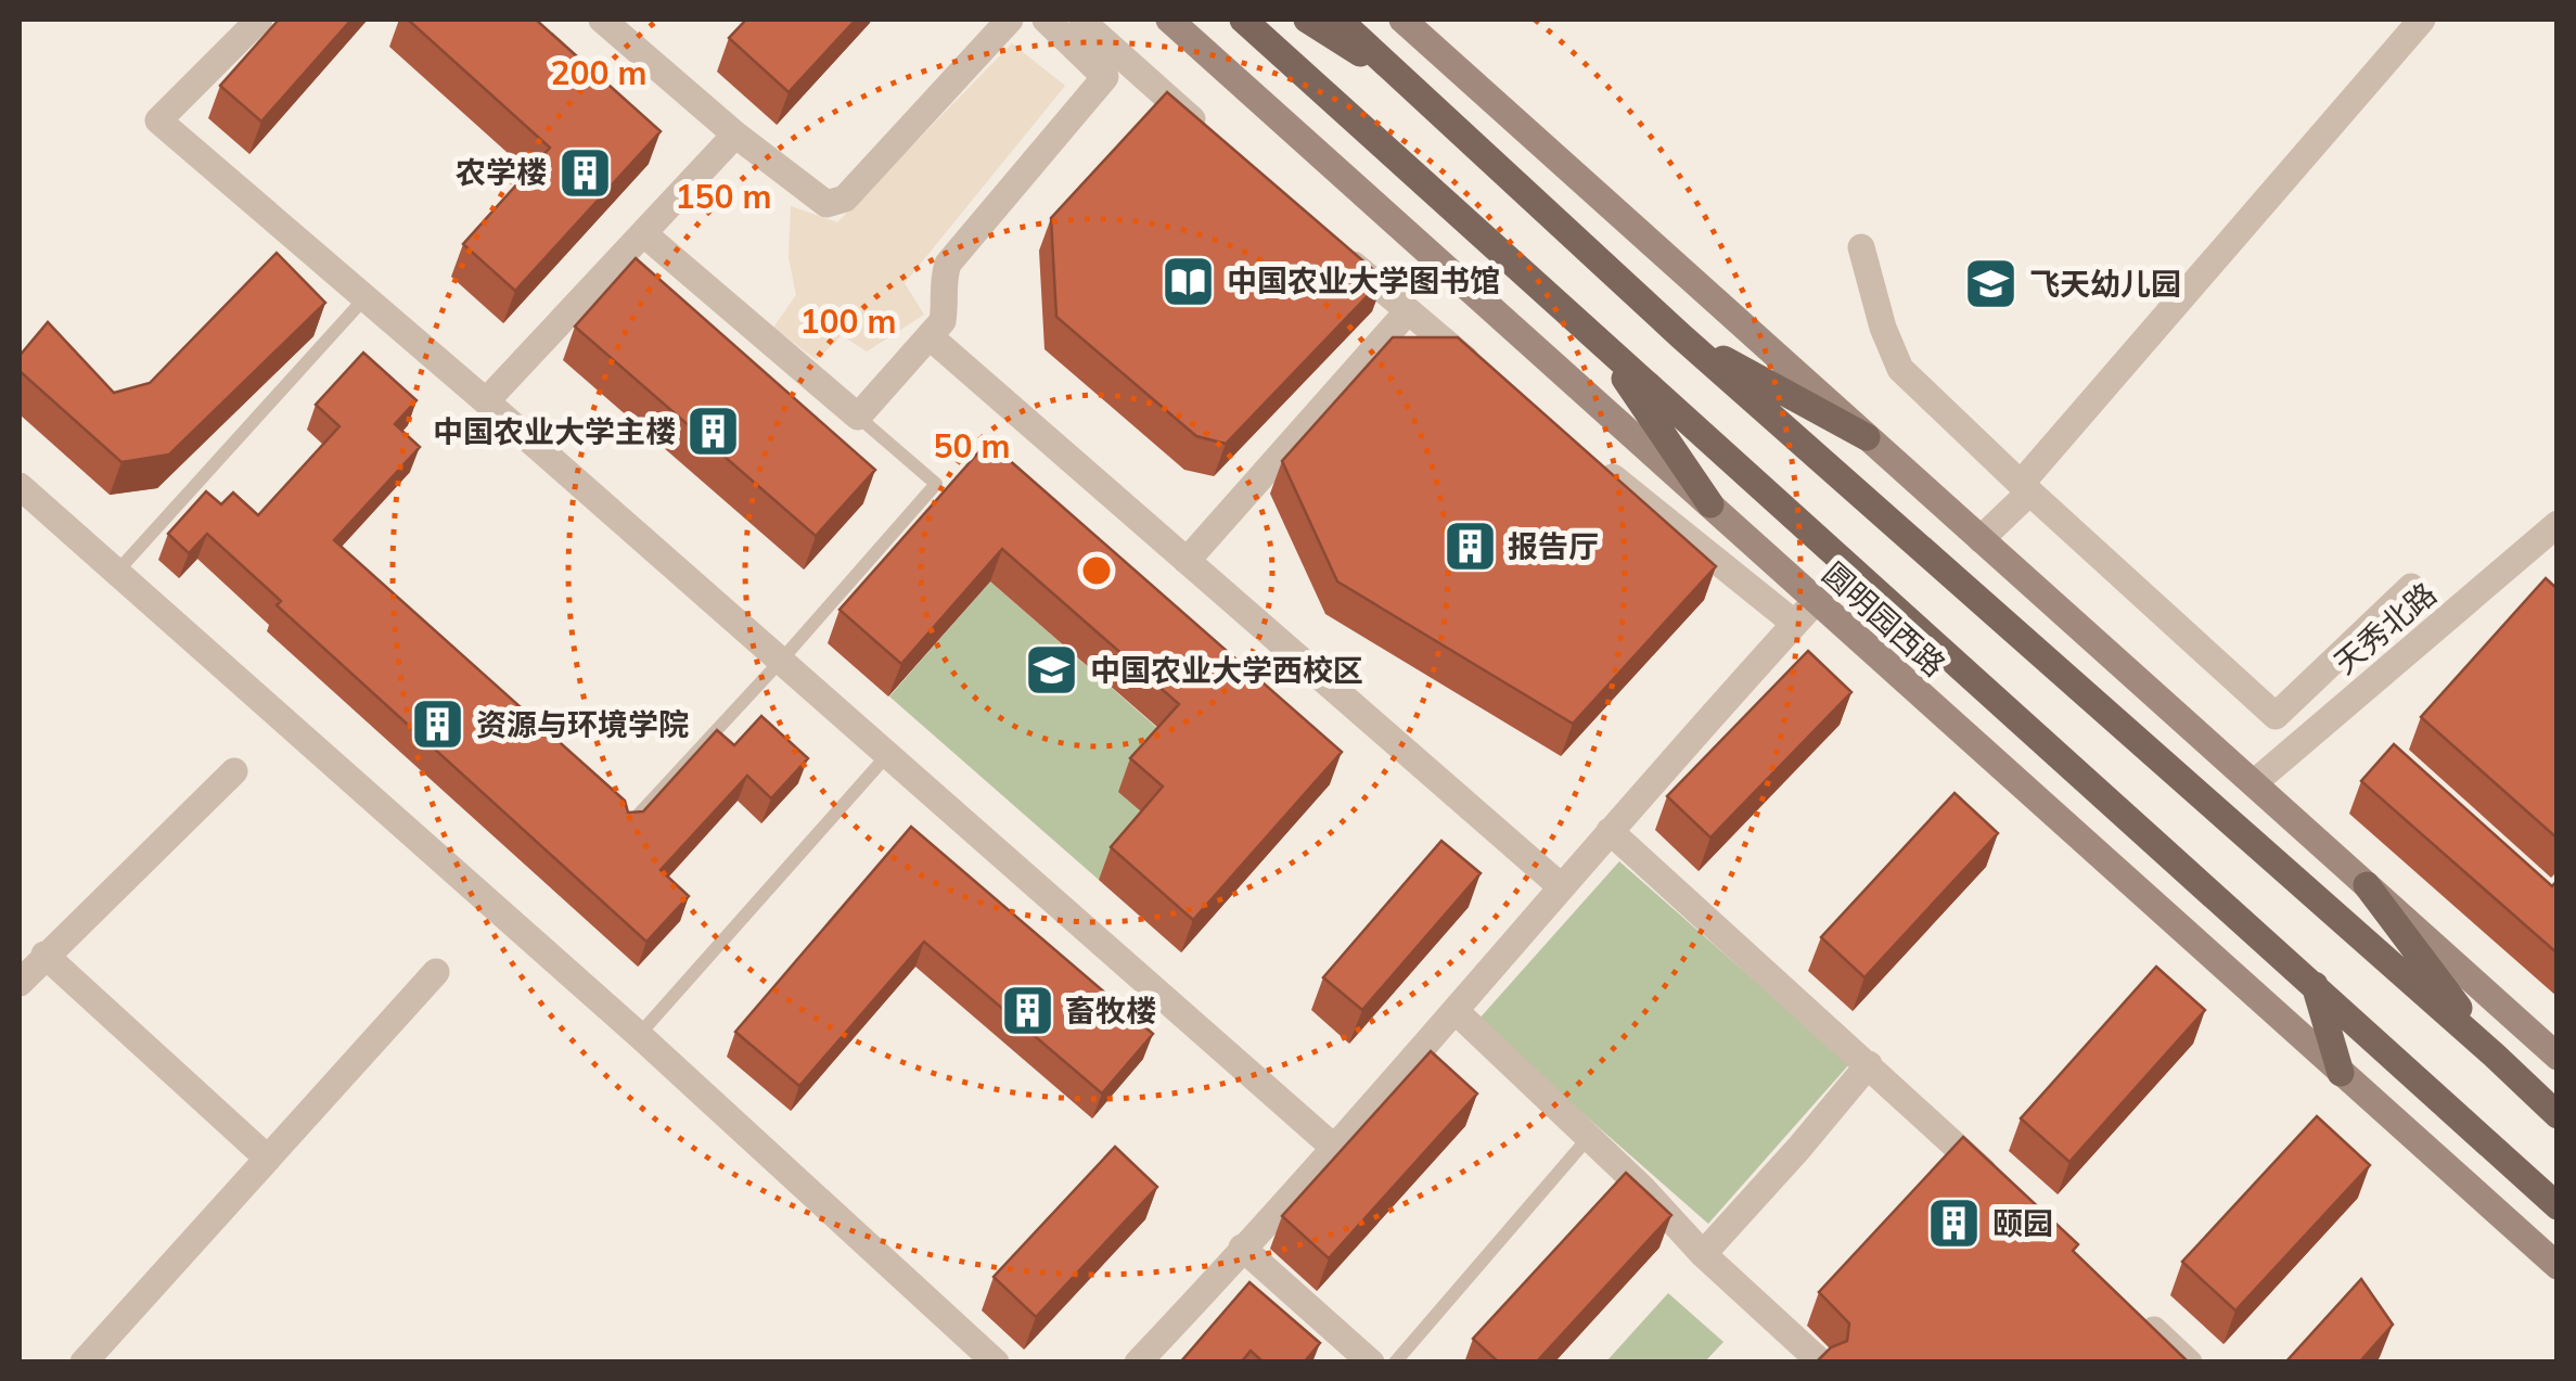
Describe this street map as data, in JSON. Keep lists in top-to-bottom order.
{
  "streets": {
    "main road": ["圆明园西路"],
    "street": ["天秀北路"]
  },
  "places": {
    "building": [
      "农学楼",
      "中国农业大学主楼",
      "报告厅",
      "资源与环境学院",
      "畜牧楼",
      "颐园"
    ],
    "library": ["中国农业大学图书馆"],
    "school or university": ["飞天幼儿园", "中国农业大学西校区"]
  },
  "rings": [
    "200 m",
    "150 m",
    "100 m",
    "50 m"
  ]
}
